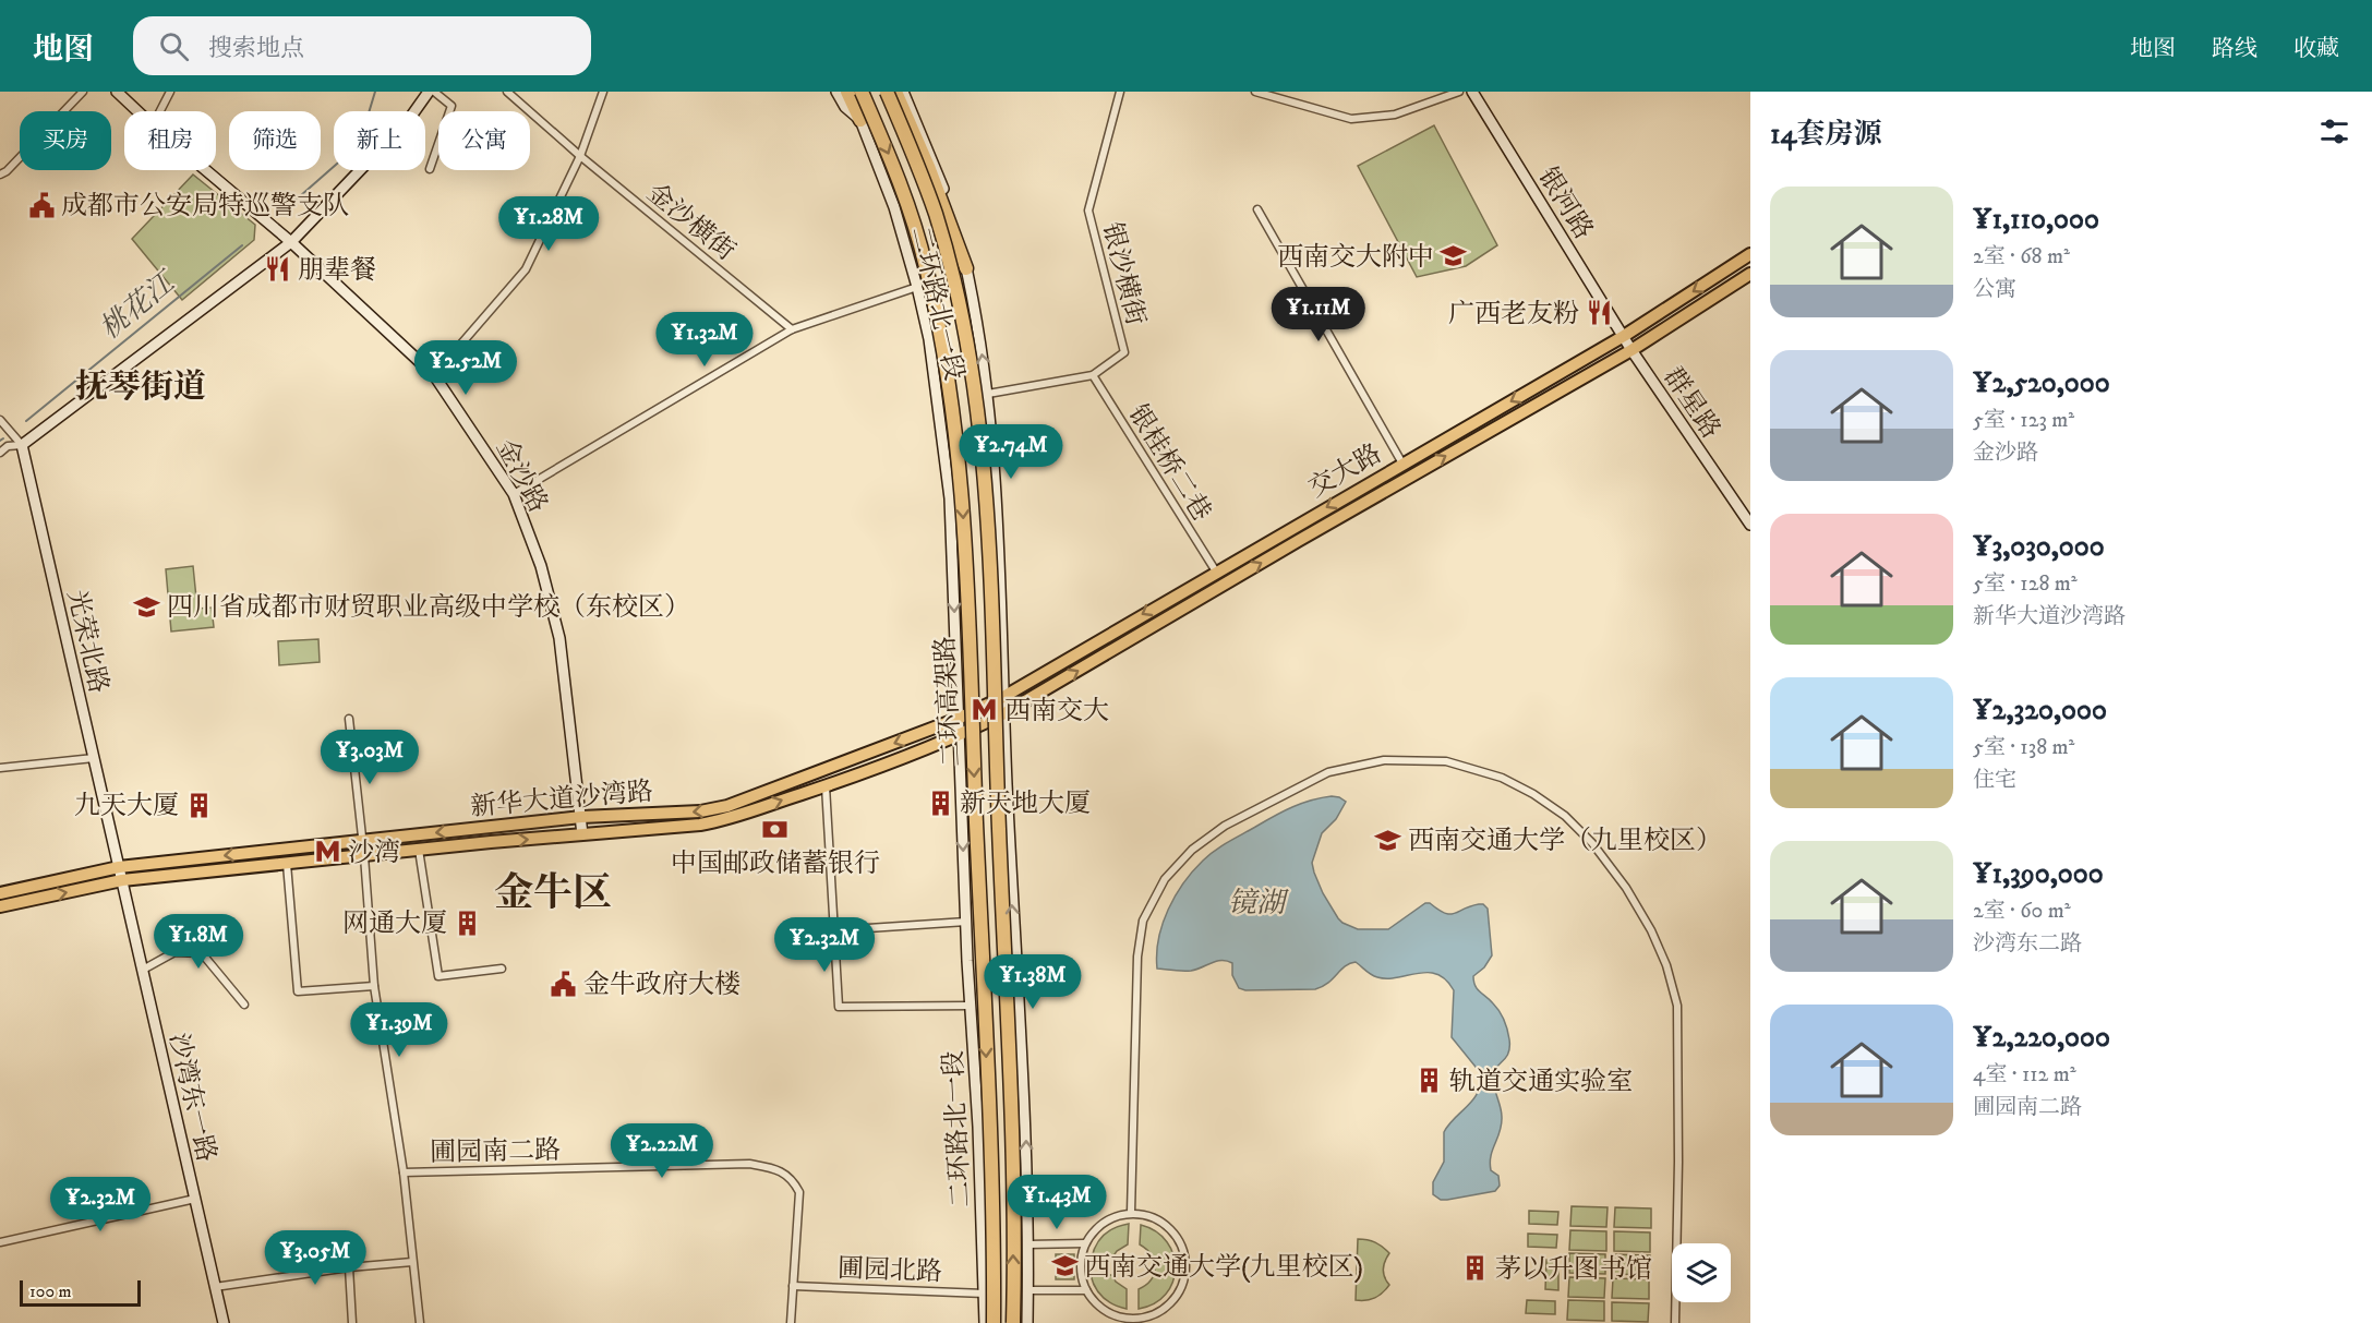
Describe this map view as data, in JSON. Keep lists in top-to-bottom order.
{
  "streets": {
    "highway": ["二环高架路"],
    "main road": ["交大路", "新华大道沙湾路"],
    "street": [
      "银河路",
      "金沙横街",
      "银沙横街",
      "二环路北一段",
      "群星路",
      "银桂桥二巷",
      "金沙路",
      "光荣北路",
      "沙湾东一路",
      "圃园南二路",
      "圃园北路"
    ]
  },
  "crossings": [
    ["银河路", "群星路"],
    ["银河路", "交大路"],
    ["银沙横街", "银桂桥二巷"],
    ["二环路北一段", "交大路"],
    ["二环路北一段", "新华大道沙湾路"],
    ["二环路北一段", "圃园北路"],
    ["群星路", "交大路"],
    ["银桂桥二巷", "交大路"],
    ["交大路", "新华大道沙湾路"],
    ["金沙路", "新华大道沙湾路"],
    ["光荣北路", "新华大道沙湾路"],
    ["光荣北路", "沙湾东一路"],
    ["新华大道沙湾路", "沙湾东一路"],
    ["圃园南二路", "圃园北路"]
  ],
  "districts": ["抚琴街道", "金牛区"],
  "water": ["桃花江", "镜湖"],
  "places": {
    "public building": ["成都市公安局特巡警支队", "金牛政府大楼"],
    "school or university": [
      "西南交大附中",
      "四川省成都市财贸职业高级中学校（东校区）",
      "西南交通大学（九里校区）",
      "西南交通大学(九里校区)"
    ],
    "restaurant": ["朋辈餐", "广西老友粉"],
    "metro station": ["西南交大", "沙湾"],
    "building": [
      "新天地大厦",
      "九天大厦",
      "网通大厦",
      "轨道交通实验室",
      "茅以升图书馆"
    ],
    "bank": ["中国邮政储蓄银行"]
  },
  "scale_bar": "100 m",
  "page": {
    "header": "地图",
    "search": "搜索地点",
    "nav": ["地图", "路线", "收藏"],
    "heading": "14套房源",
    "chip": [
      "买房",
      "租房",
      "筛选",
      "新上",
      "公寓"
    ],
    "list": [
      {
        "name": "¥1,110,000",
        "note": "2室 · 68 m² · 公寓"
      },
      {
        "name": "¥2,520,000",
        "note": "5室 · 123 m² · 金沙路"
      },
      {
        "name": "¥3,030,000",
        "note": "5室 · 128 m² · 新华大道沙湾路"
      },
      {
        "name": "¥2,320,000",
        "note": "5室 · 138 m² · 住宅"
      },
      {
        "name": "¥1,390,000",
        "note": "2室 · 60 m² · 沙湾东二路"
      },
      {
        "name": "¥2,220,000",
        "note": "4室 · 112 m² · 圃园南二路"
      }
    ],
    "price": [
      "¥1.28M",
      "¥1.11M",
      "¥1.32M",
      "¥2.52M",
      "¥2.74M",
      "¥3.03M",
      "¥1.8M",
      "¥2.32M",
      "¥1.38M",
      "¥1.39M",
      "¥2.22M",
      "¥1.43M",
      "¥2.32M",
      "¥3.05M"
    ],
    "scale": "100 m"
  }
}
